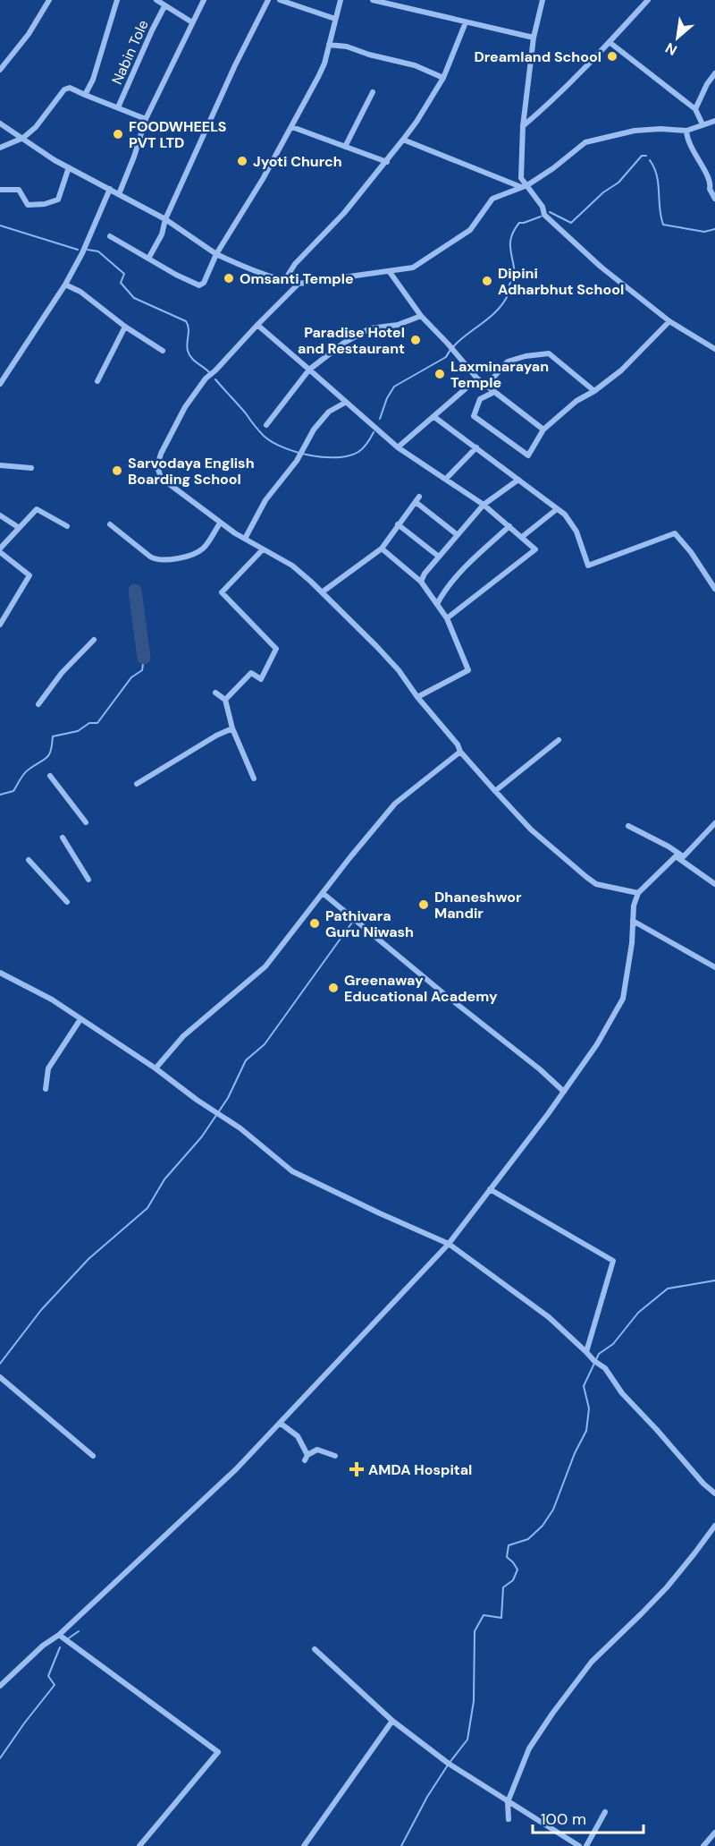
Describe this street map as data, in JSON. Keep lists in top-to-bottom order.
{
  "streets": {
    "street": ["Nabin Tole"]
  },
  "places": {
    "other": [
      "Dreamland School",
      "FOODWHEELS PVT LTD",
      "Jyoti Church",
      "Omsanti Temple",
      "Dipini Adharbhut School",
      "Paradise Hotel and Restaurant",
      "Laxminarayan Temple",
      "Sarvodaya English Boarding School",
      "Dhaneshwor Mandir",
      "Pathivara Guru Niwash",
      "Greenaway Educational Academy"
    ],
    "health": ["AMDA Hospital"]
  },
  "scale_bar": "100 m",
  "north": "bottom left"
}
